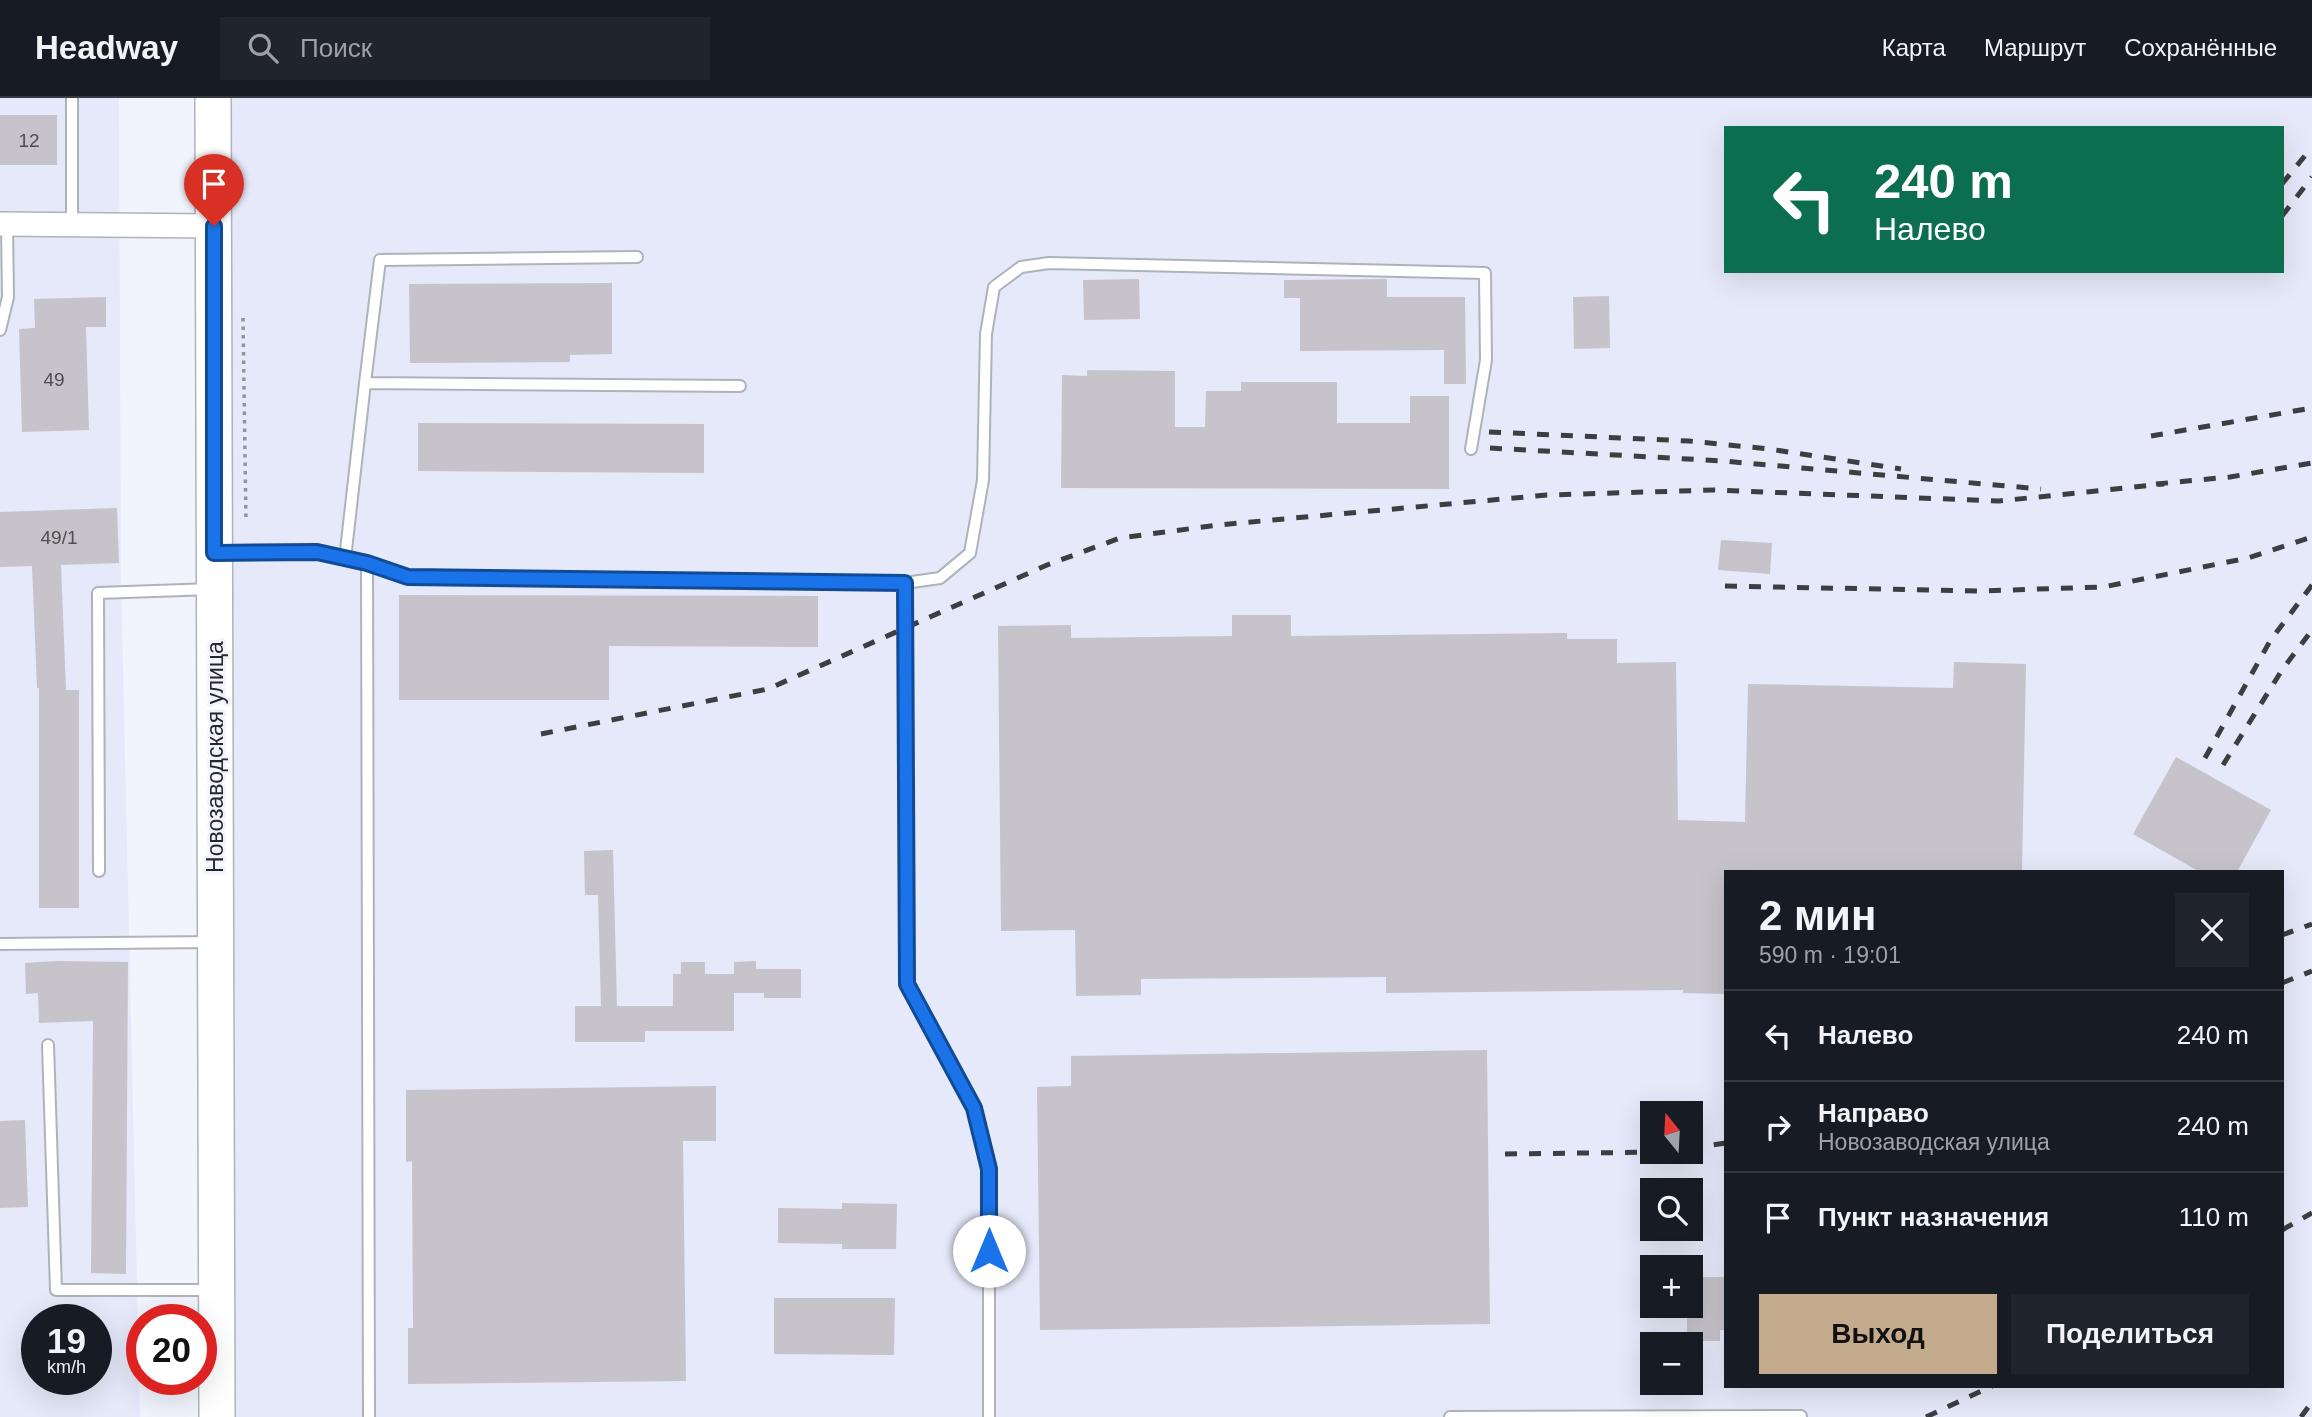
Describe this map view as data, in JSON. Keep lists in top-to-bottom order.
{
  "streets": {
    "main road": ["Новозаводская улица"]
  },
  "house_numbers": ["12", "49", "49/1"],
  "north": "top",
  "page": {
    "header": "Headway",
    "search": "Поиск",
    "nav": ["Карта", "Маршрут", "Сохранённые"],
    "turn": ["240 m", "Налево"],
    "heading": ["2 мин", "590 m · 19:01"],
    "list": [
      {
        "name": "Налево",
        "value": "240 m"
      },
      {
        "name": "Направо",
        "note": "Новозаводская улица",
        "value": "240 m"
      },
      {
        "name": "Пункт назначения",
        "value": "110 m"
      }
    ],
    "map_buttons": ["+", "−"],
    "buttons": ["Выход", "Поделиться"],
    "speed": "19 km/h",
    "limit": "20"
  }
}
